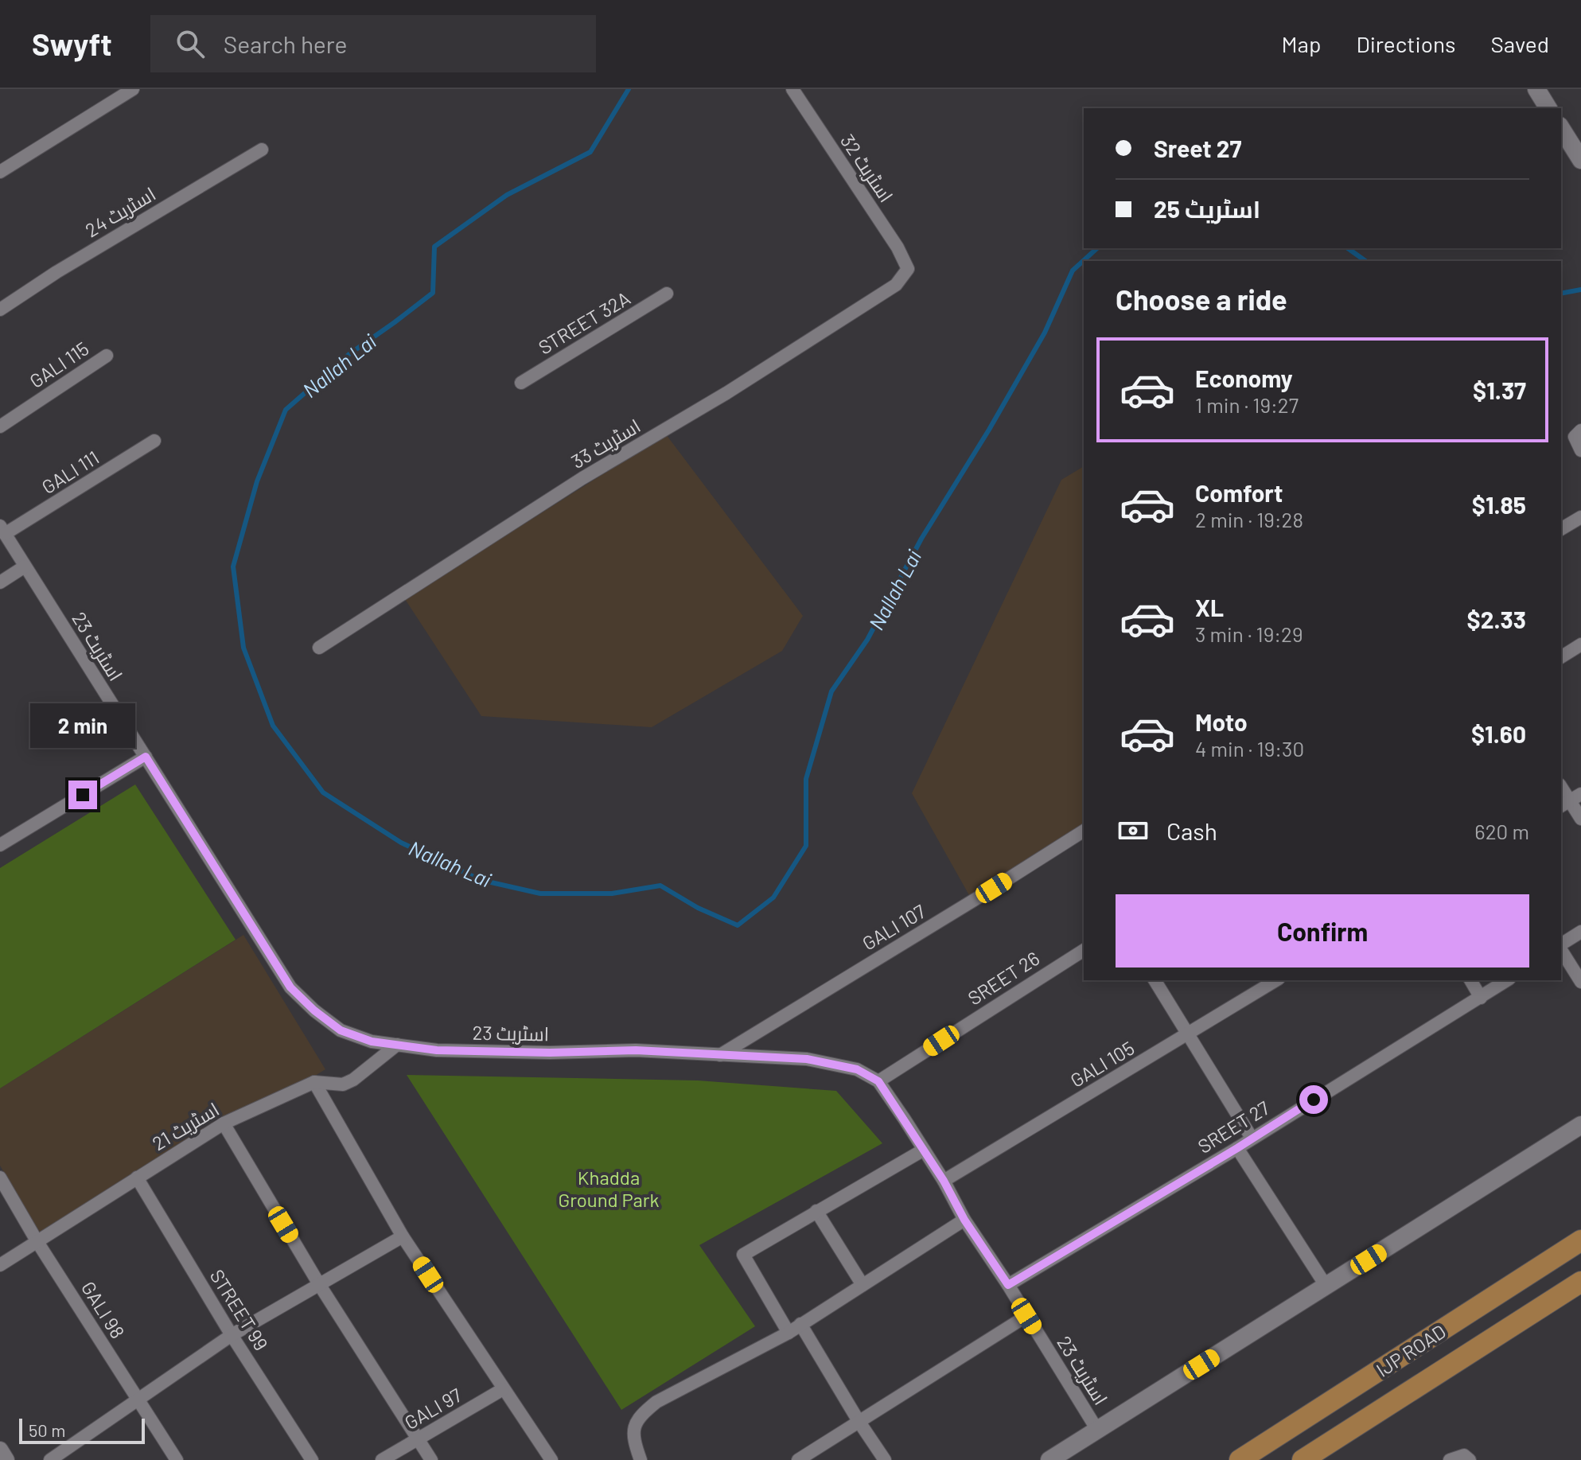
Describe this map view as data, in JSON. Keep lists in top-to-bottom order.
{
  "streets": {
    "highway": ["IJP ROAD"],
    "street": [
      "اسٹریٹ 32",
      "اسٹریٹ 24",
      "STREET 32A",
      "GALI 115",
      "اسٹریٹ 33",
      "GALI 111",
      "اسٹریٹ 23",
      "GALI 107",
      "SREET 26",
      "GALI 105",
      "اسٹریٹ 21",
      "SREET 27",
      "GALI 98",
      "STREET 99",
      "GALI 97"
    ]
  },
  "crossings": [
    ["اسٹریٹ 32", "اسٹریٹ 33"],
    ["GALI 111", "اسٹریٹ 23"],
    ["اسٹریٹ 23", "GALI 107"],
    ["اسٹریٹ 23", "SREET 26"],
    ["اسٹریٹ 23", "GALI 105"],
    ["اسٹریٹ 23", "اسٹریٹ 21"],
    ["اسٹریٹ 23", "SREET 27"],
    ["اسٹریٹ 21", "GALI 98"],
    ["اسٹریٹ 21", "STREET 99"]
  ],
  "water": ["Nallah Lai"],
  "parks": ["Khadda Ground Park"],
  "scale_bar": "50 m",
  "page": {
    "header": "Swyft",
    "search": "Search here",
    "nav": ["Map", "Directions", "Saved"],
    "banner": ["Sreet 27", "اسٹریٹ 25"],
    "heading": "Choose a ride",
    "list": [
      {
        "name": "Economy",
        "note": "1 min · 19:27",
        "value": "$1.37"
      },
      {
        "name": "Comfort",
        "note": "2 min · 19:28",
        "value": "$1.85"
      },
      {
        "name": "XL",
        "note": "3 min · 19:29",
        "value": "$2.33"
      },
      {
        "name": "Moto",
        "note": "4 min · 19:30",
        "value": "$1.60"
      }
    ],
    "bubble": "2 min",
    "pay": ["Cash", "620 m"],
    "buttons": "Confirm",
    "scale": "50 m"
  }
}
